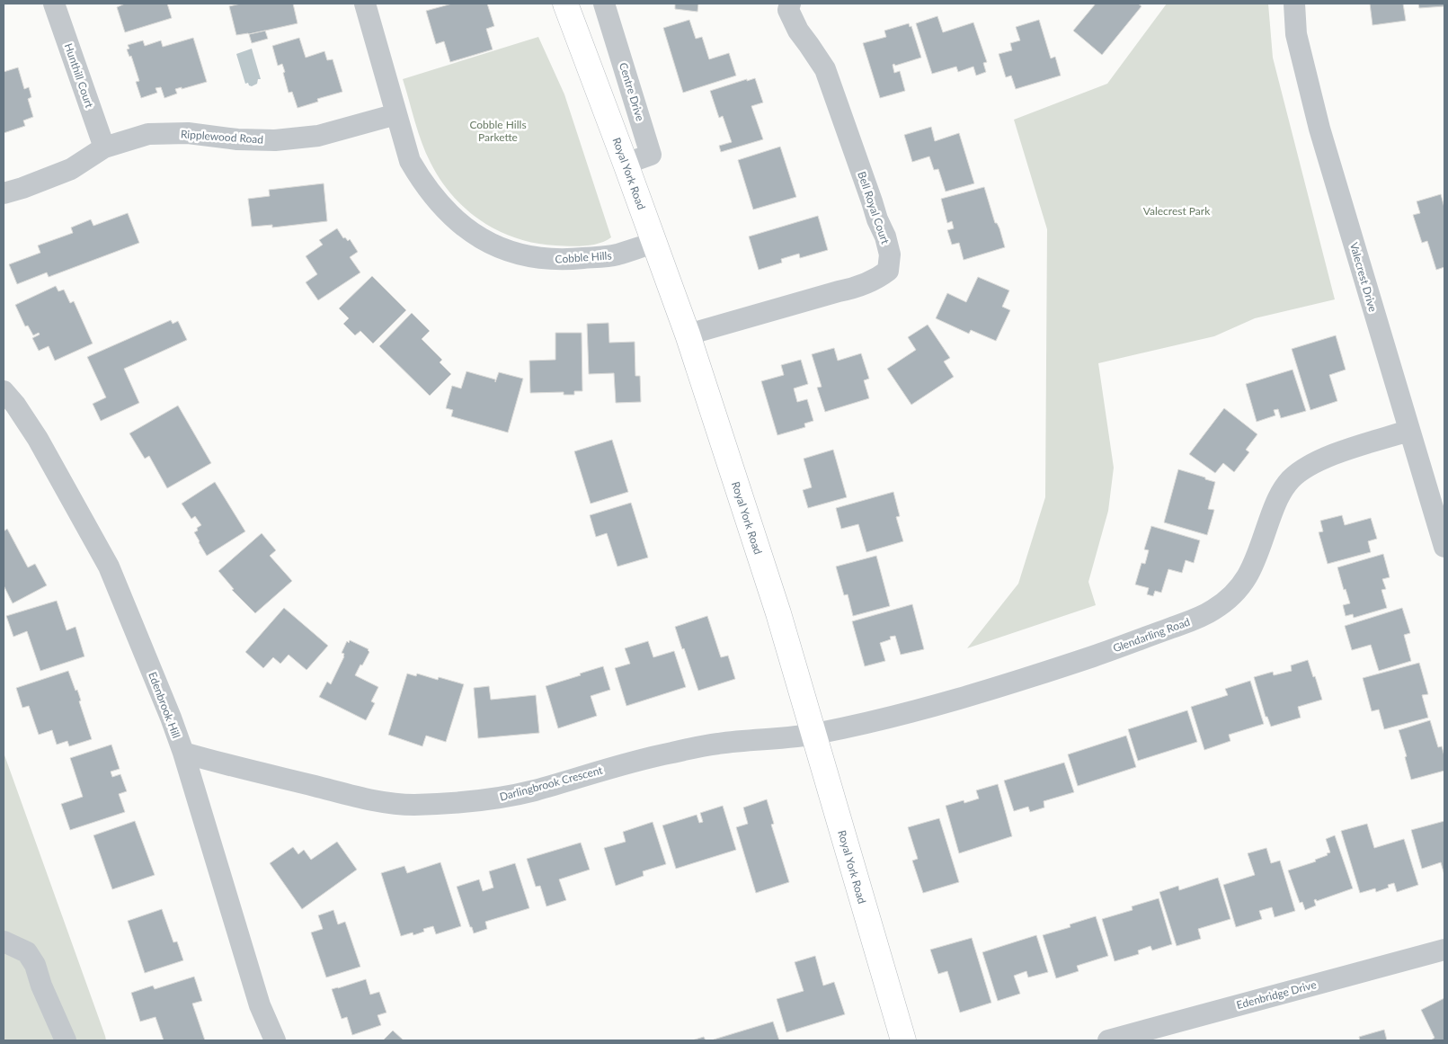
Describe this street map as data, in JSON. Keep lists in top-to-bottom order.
{
  "streets": {
    "main road": ["Royal York Road"],
    "street": [
      "Hunthill Court",
      "Centre Drive",
      "Ripplewood Road",
      "Bell Royal Court",
      "Cobble Hills",
      "Valecrest Drive",
      "Glendarling Road",
      "Edenbrook Hill",
      "Darlingbrook Crescent",
      "Edenbridge Drive"
    ]
  },
  "crossings": [
    ["Hunthill Court", "Ripplewood Road"],
    ["Centre Drive", "Royal York Road"],
    ["Ripplewood Road", "Cobble Hills"],
    ["Royal York Road", "Bell Royal Court"],
    ["Royal York Road", "Cobble Hills"],
    ["Royal York Road", "Glendarling Road"],
    ["Royal York Road", "Darlingbrook Crescent"],
    ["Valecrest Drive", "Glendarling Road"],
    ["Glendarling Road", "Darlingbrook Crescent"],
    ["Edenbrook Hill", "Darlingbrook Crescent"]
  ],
  "parks": ["Cobble Hills Parkette", "Valecrest Park"]
}
